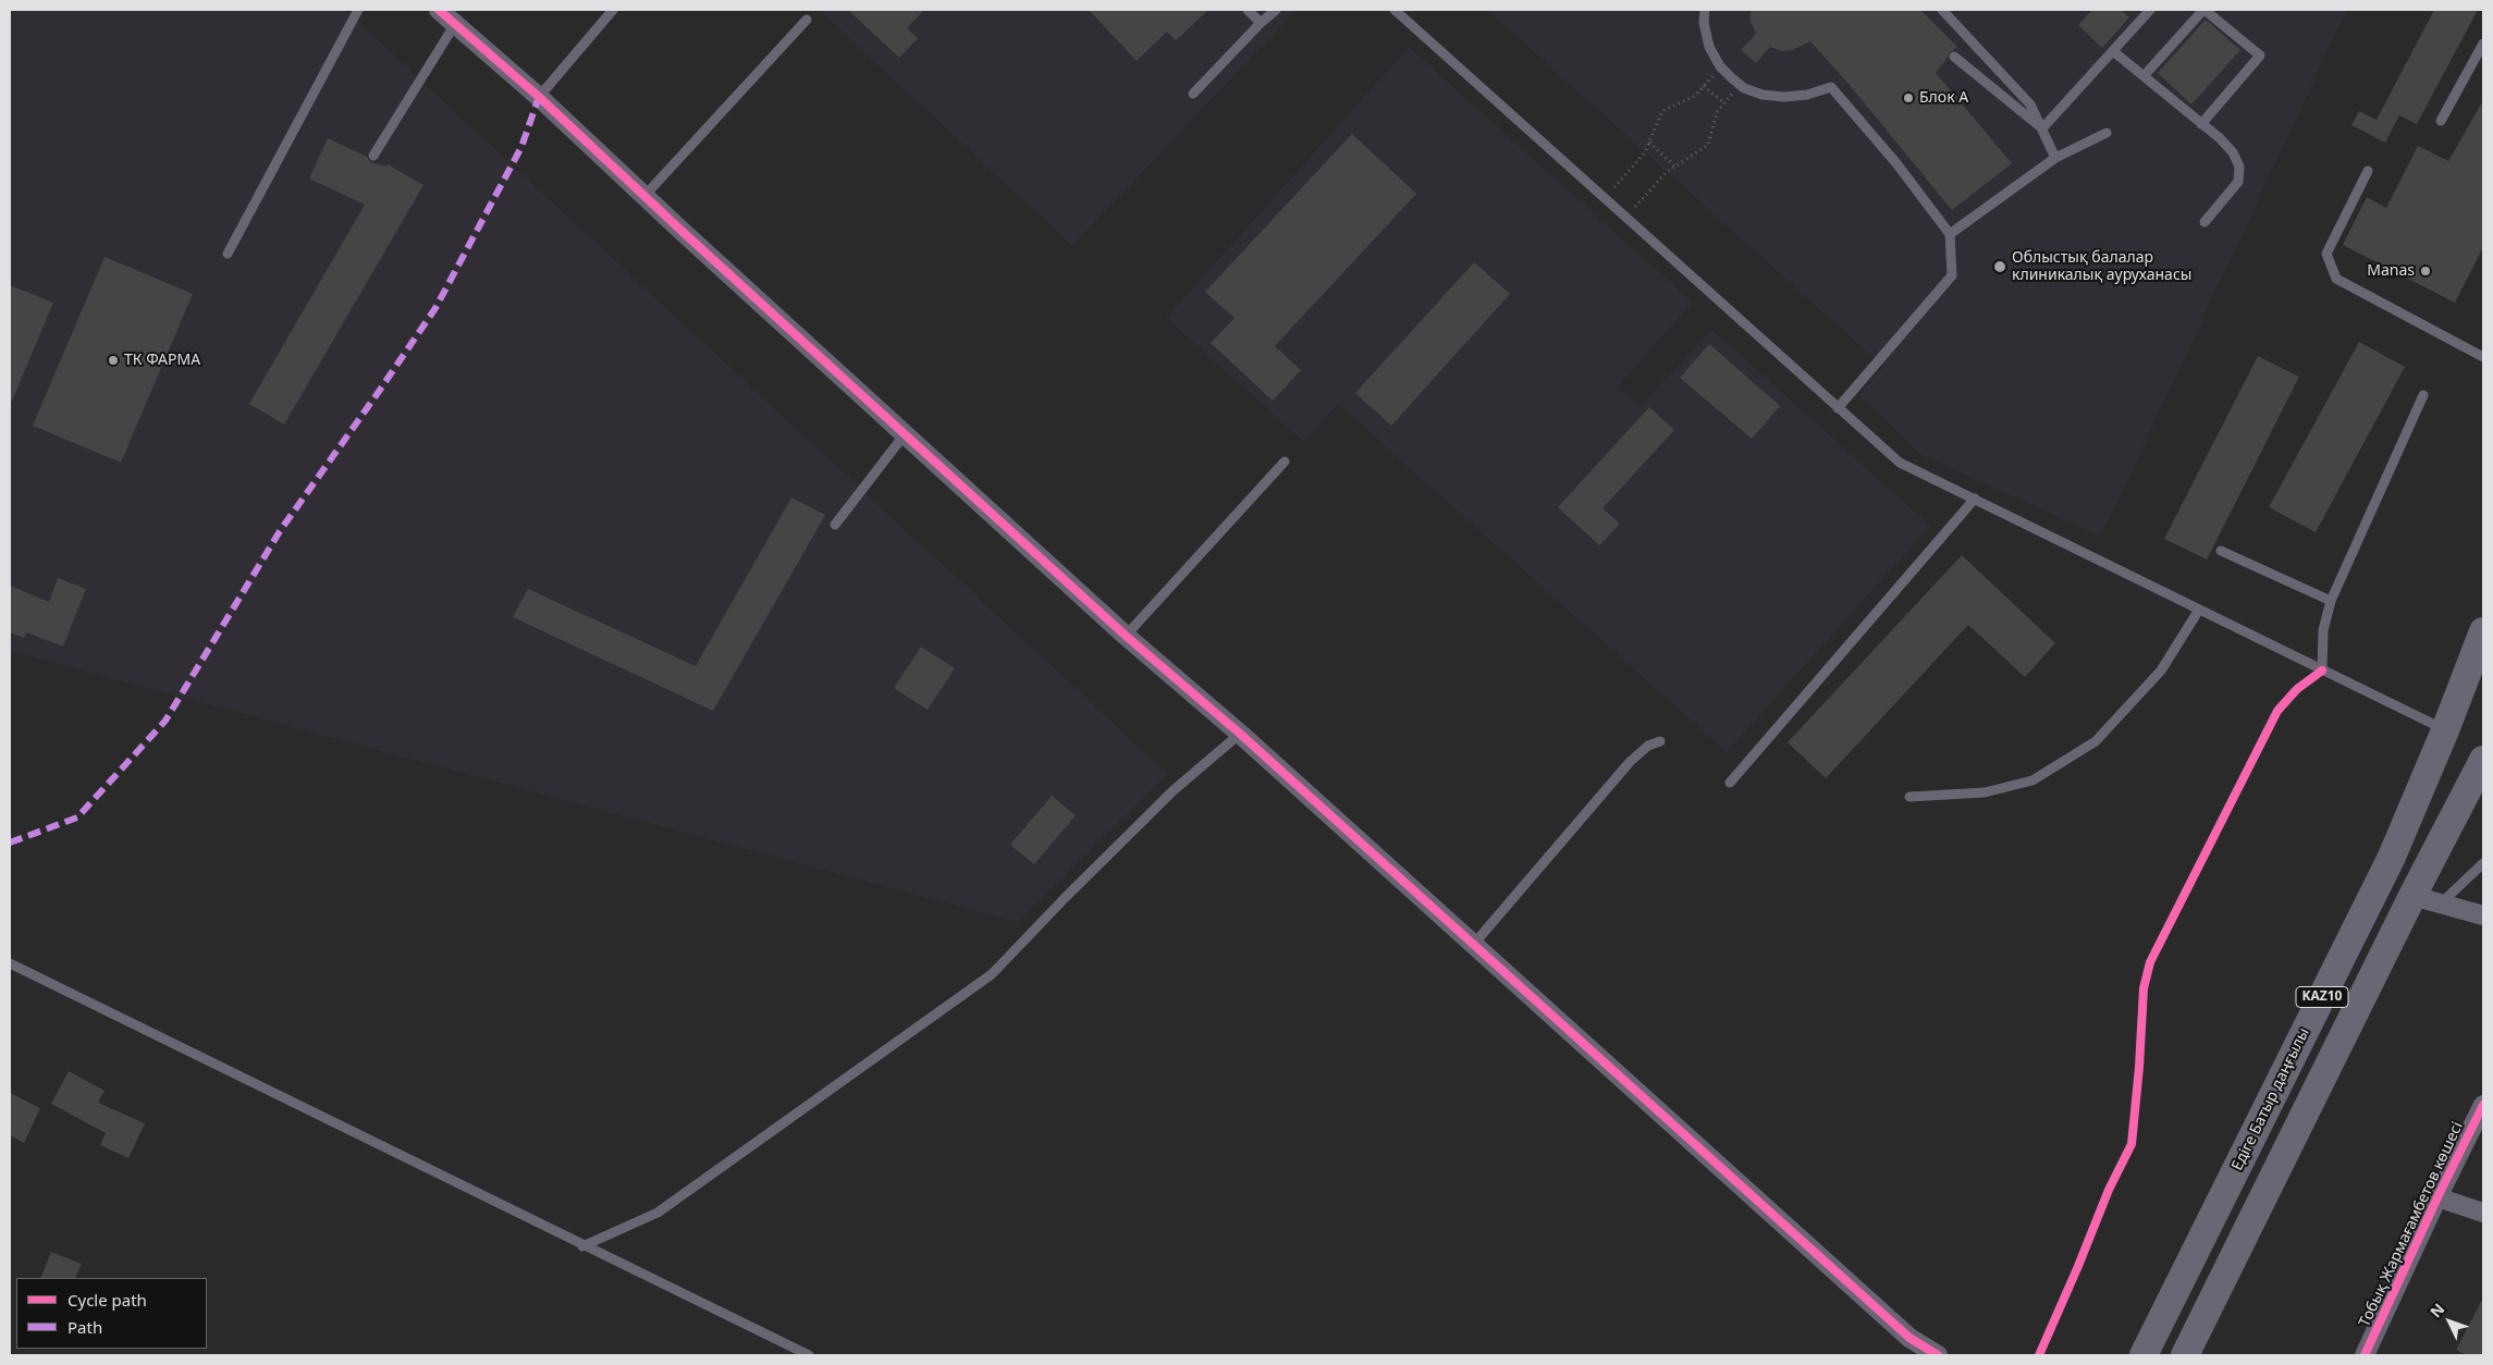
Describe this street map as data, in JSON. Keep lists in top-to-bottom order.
{
  "streets": {
    "main road": ["KAZ10", "Едіге Батыр даңғылы"],
    "street": ["Тобық Жармағамбетов көшесі"]
  },
  "places": [
    "Блок А",
    "Облыстық балалар клиникалық ауруханасы",
    "Manas",
    "ТК ФАРМА"
  ],
  "legend": ["Cycle path", "Path"],
  "north": "top left"
}
